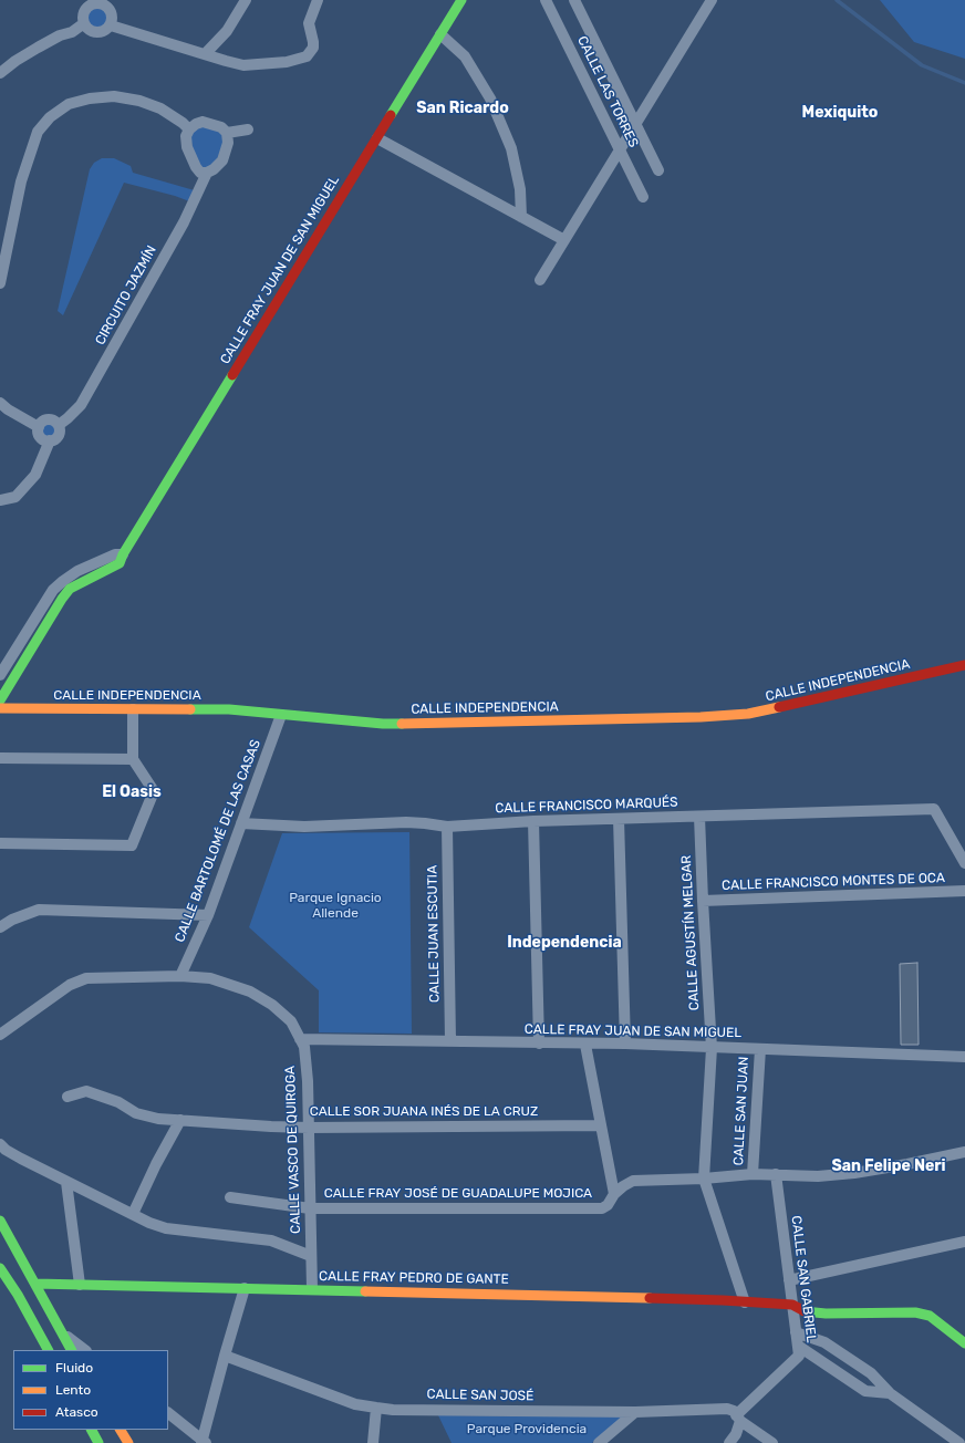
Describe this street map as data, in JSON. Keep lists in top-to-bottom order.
{
  "streets": {
    "street": [
      "CALLE LAS TORRES",
      "CALLE FRAY JUAN DE SAN MIGUEL",
      "CIRCUITO JAZMÍN",
      "CALLE INDEPENDENCIA",
      "CALLE FRANCISCO MARQUÉS",
      "CALLE BARTOLOMÉ DE LAS CASAS",
      "CALLE FRANCISCO MONTES DE OCA",
      "CALLE AGUSTÍN MELGAR",
      "CALLE JUAN ESCUTIA",
      "CALLE SAN JUAN",
      "CALLE SOR JUANA INÉS DE LA CRUZ",
      "CALLE VASCO DE QUIROGA",
      "CALLE FRAY JOSÉ DE GUADALUPE MOJICA",
      "CALLE FRAY PEDRO DE GANTE",
      "CALLE SAN GABRIEL",
      "CALLE SAN JOSÉ"
    ]
  },
  "crossings": [
    ["CALLE FRAY JUAN DE SAN MIGUEL", "CALLE AGUSTÍN MELGAR"],
    ["CALLE FRAY JUAN DE SAN MIGUEL", "CALLE JUAN ESCUTIA"],
    ["CALLE FRAY JUAN DE SAN MIGUEL", "CALLE SAN JUAN"],
    ["CALLE FRAY JUAN DE SAN MIGUEL", "CALLE VASCO DE QUIROGA"],
    ["CALLE INDEPENDENCIA", "CALLE BARTOLOMÉ DE LAS CASAS"],
    ["CALLE FRANCISCO MARQUÉS", "CALLE BARTOLOMÉ DE LAS CASAS"],
    ["CALLE FRANCISCO MARQUÉS", "CALLE AGUSTÍN MELGAR"],
    ["CALLE FRANCISCO MARQUÉS", "CALLE JUAN ESCUTIA"],
    ["CALLE BARTOLOMÉ DE LAS CASAS", "CALLE VASCO DE QUIROGA"],
    ["CALLE FRANCISCO MONTES DE OCA", "CALLE AGUSTÍN MELGAR"],
    ["CALLE AGUSTÍN MELGAR", "CALLE FRAY JOSÉ DE GUADALUPE MOJICA"],
    ["CALLE SAN JUAN", "CALLE FRAY JOSÉ DE GUADALUPE MOJICA"],
    ["CALLE SOR JUANA INÉS DE LA CRUZ", "CALLE VASCO DE QUIROGA"],
    ["CALLE VASCO DE QUIROGA", "CALLE FRAY JOSÉ DE GUADALUPE MOJICA"],
    ["CALLE VASCO DE QUIROGA", "CALLE FRAY PEDRO DE GANTE"],
    ["CALLE FRAY JOSÉ DE GUADALUPE MOJICA", "CALLE SAN GABRIEL"],
    ["CALLE FRAY PEDRO DE GANTE", "CALLE SAN GABRIEL"],
    ["CALLE SAN GABRIEL", "CALLE SAN JOSÉ"]
  ],
  "districts": [
    "San Ricardo",
    "Mexiquito",
    "El Oasis",
    "Independencia",
    "San Felipe Neri"
  ],
  "parks": ["Parque Ignacio Allende", "Parque Providencia"],
  "legend": ["Fluido", "Lento", "Atasco"]
}
